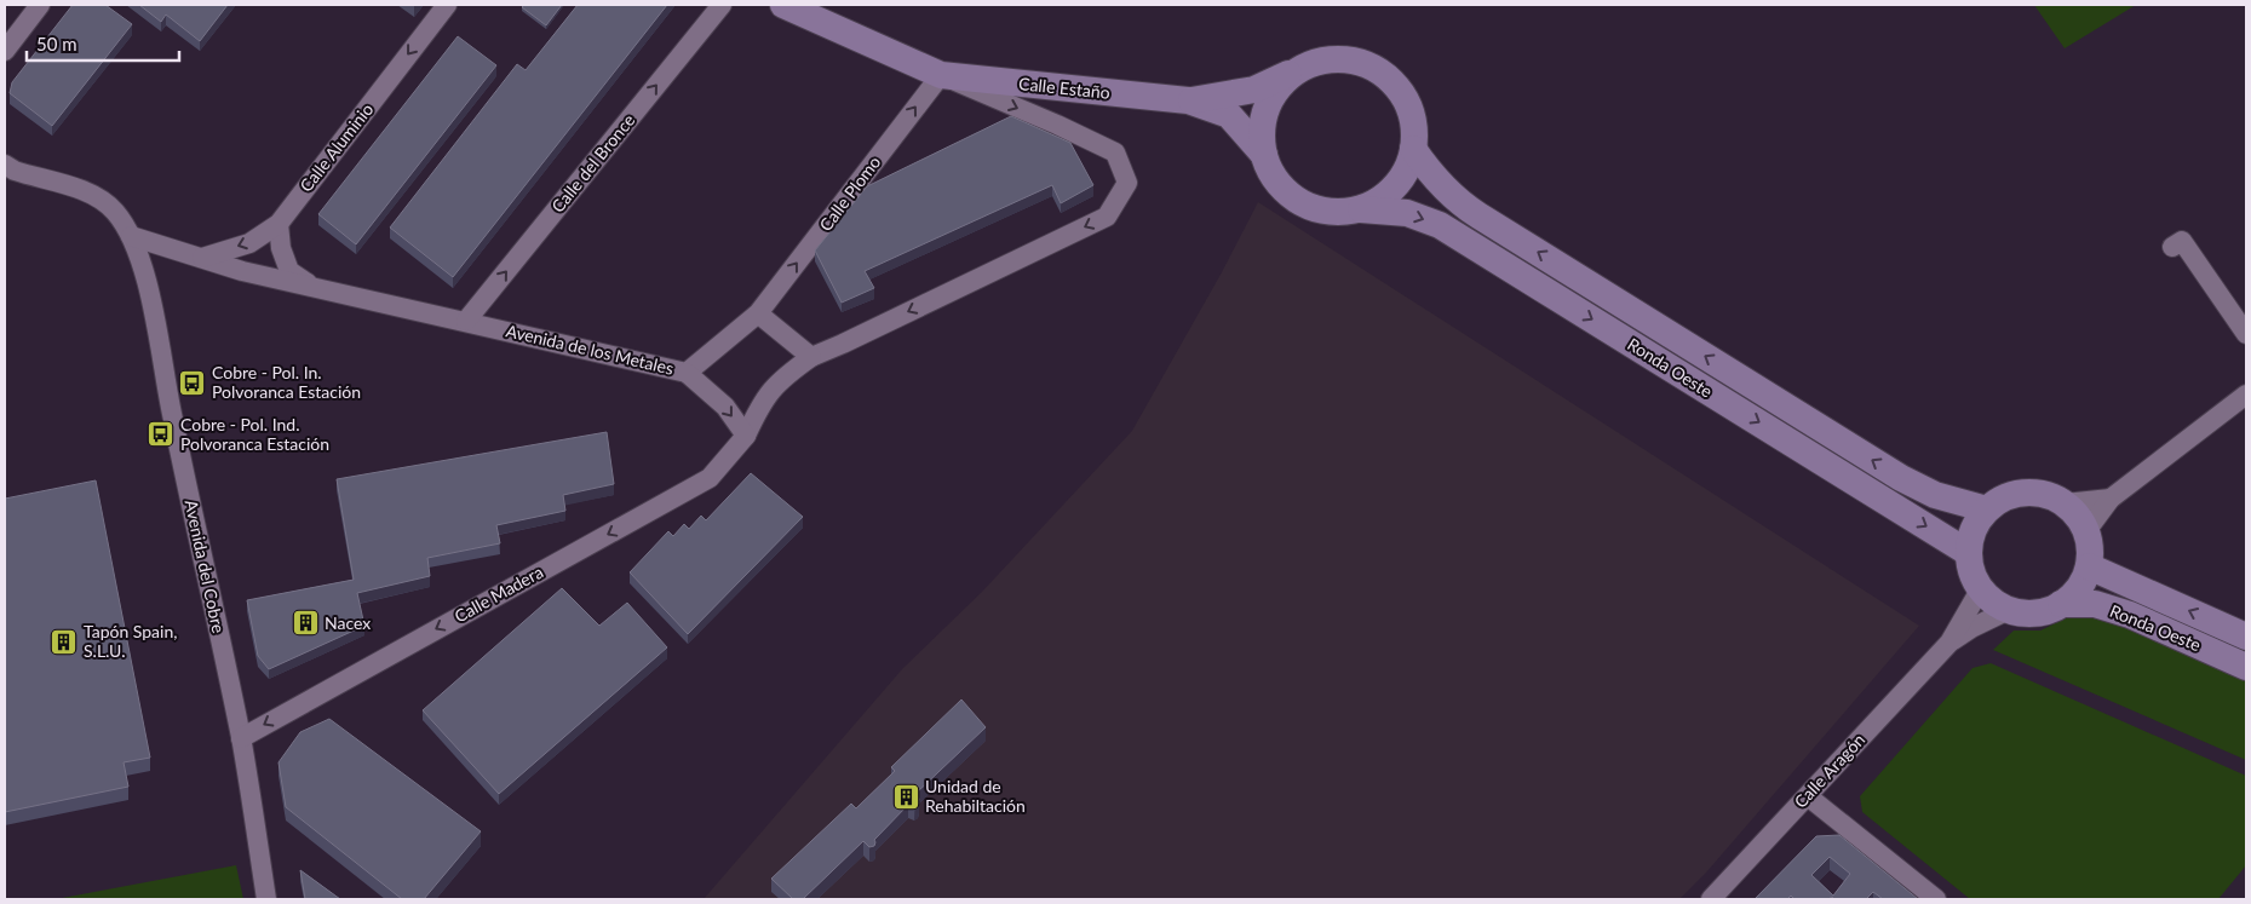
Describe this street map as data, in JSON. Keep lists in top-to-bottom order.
{
  "streets": {
    "main road": ["Calle Estaño", "Ronda Oeste"],
    "street": [
      "Calle Aluminio",
      "Calle del Bronce",
      "Calle Plomo",
      "Avenida de los Metales",
      "Avenida del Cobre",
      "Calle Madera",
      "Calle Aragón"
    ]
  },
  "crossings": [
    ["Calle Estaño", "Calle Plomo"],
    ["Calle Estaño", "Ronda Oeste"],
    ["Calle Estaño", "Calle Madera"],
    ["Calle Aluminio", "Avenida de los Metales"],
    ["Calle del Bronce", "Avenida de los Metales"],
    ["Calle Plomo", "Avenida de los Metales"],
    ["Avenida de los Metales", "Avenida del Cobre"],
    ["Ronda Oeste", "Calle Aragón"],
    ["Avenida del Cobre", "Calle Madera"]
  ],
  "one_way": [
    "Calle Aluminio",
    "Calle del Bronce",
    "Calle Plomo",
    "Calle Madera"
  ],
  "places": {
    "bus stop": ["Cobre - Pol. In. Polvoranca Estación", "Cobre - Pol. Ind. Polvoranca Estación"],
    "building": ["Nacex", "Tapón Spain, S.L.U.", "Unidad de Rehabiltación"]
  },
  "scale_bar": "50 m"
}
